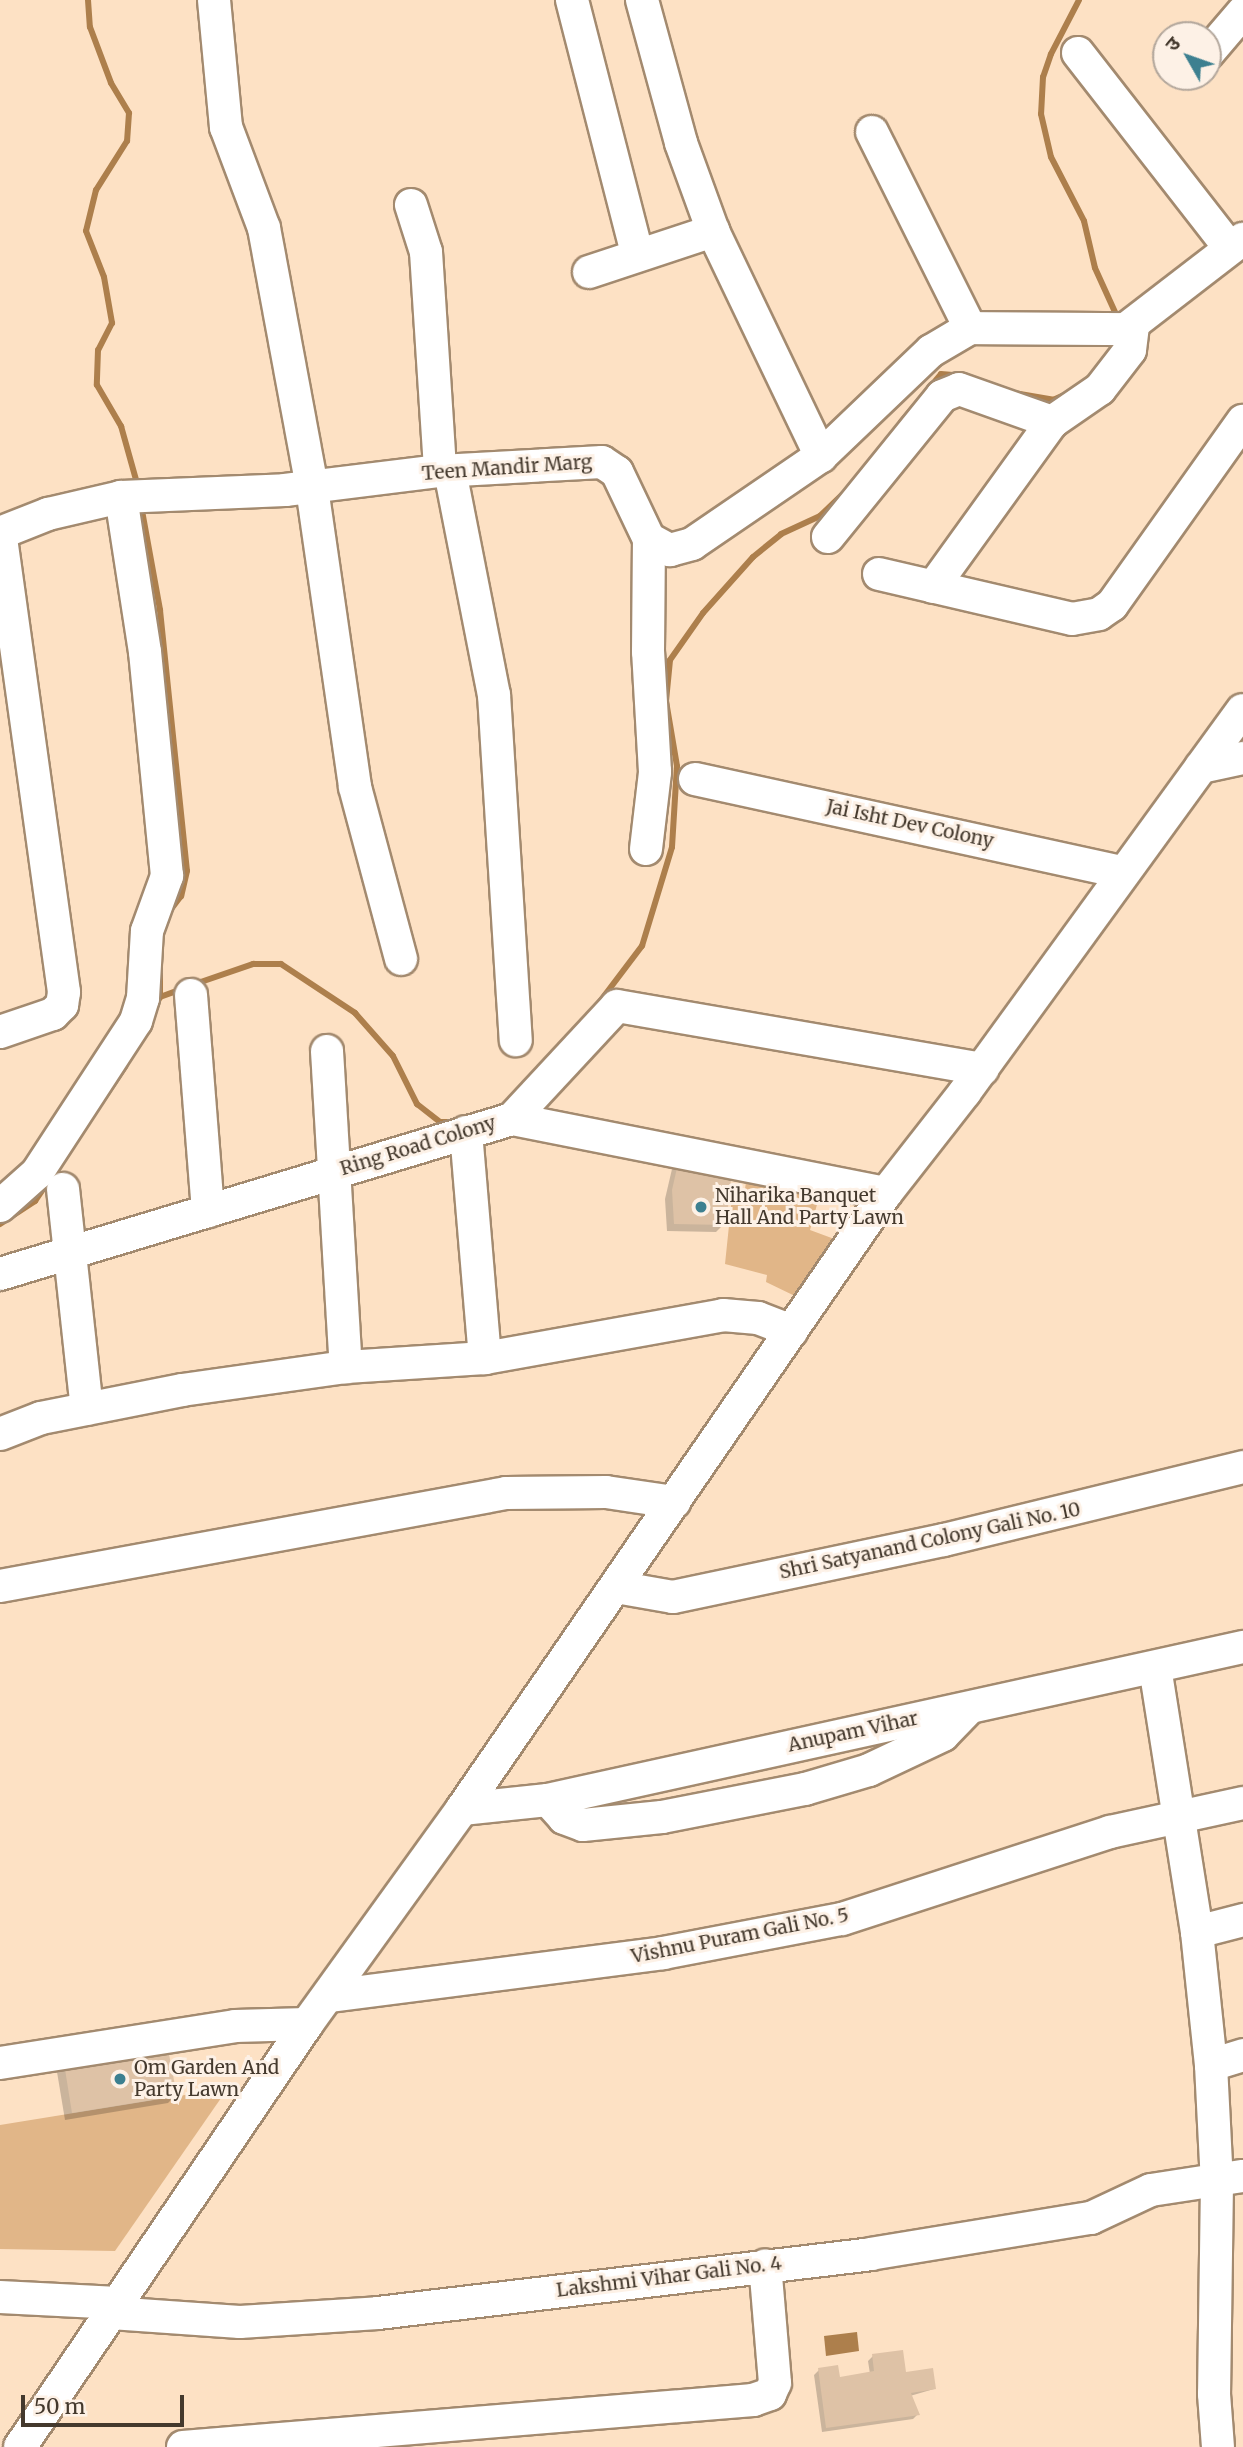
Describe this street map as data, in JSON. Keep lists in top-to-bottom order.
{
  "streets": {
    "street": [
      "Teen Mandir Marg",
      "Jai Isht Dev Colony",
      "Ring Road Colony",
      "Shri Satyanand Colony Gali No. 10",
      "Anupam Vihar",
      "Vishnu Puram Gali No. 5",
      "Lakshmi Vihar Gali No. 4"
    ]
  },
  "places": ["Niharika Banquet Hall And Party Lawn", "Om Garden And Party Lawn"],
  "scale_bar": "50 m",
  "north": "top left"
}
